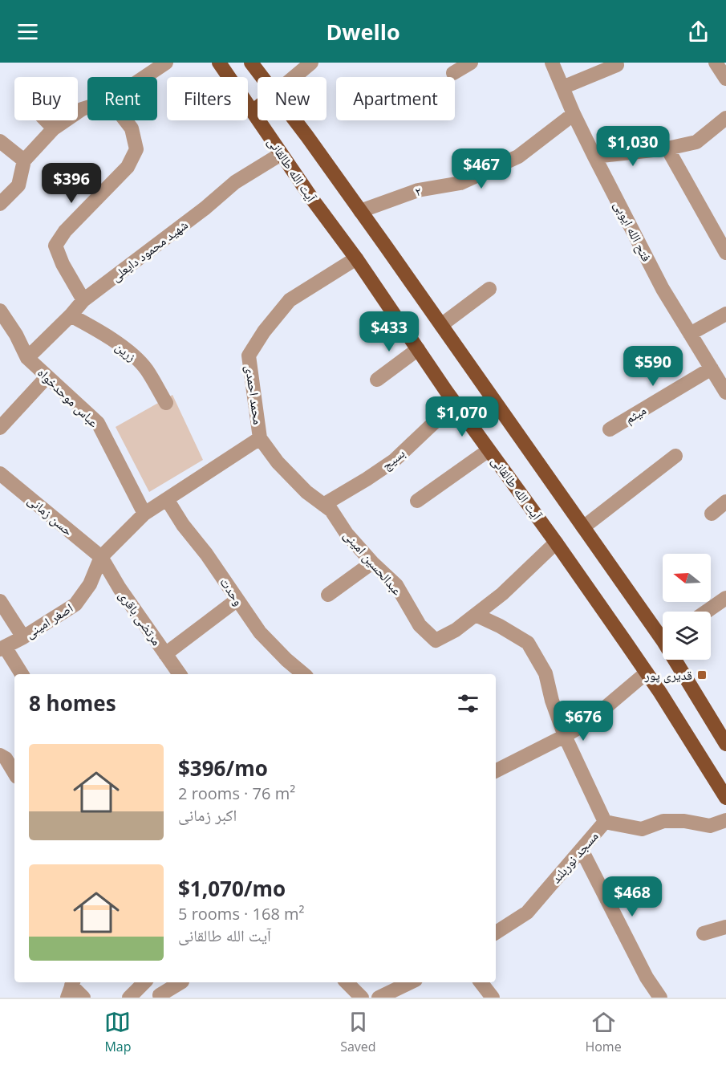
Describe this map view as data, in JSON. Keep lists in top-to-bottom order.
{
  "streets": {
    "main road": ["آیت الله طالقانی"],
    "street": [
      "۲",
      "فتح الله ایوبی",
      "شهید محمود دایعلی",
      "زرین",
      "محمد احمدی",
      "عباس موحدخواه",
      "میثم",
      "بسیج",
      "حسن زمانی",
      "عبدالحسین امینی",
      "وحدت",
      "مرتضی باقری",
      "اصغر امینی",
      "مسجد نوربلند"
    ]
  },
  "crossings": [
    ["آیت الله طالقانی", "شهید محمود دایعلی"],
    ["آیت الله طالقانی", "محمد احمدی"],
    ["آیت الله طالقانی", "بسیج"],
    ["آیت الله طالقانی", "عبدالحسین امینی"],
    ["۲", "فتح الله ایوبی"],
    ["فتح الله ایوبی", "میثم"],
    ["شهید محمود دایعلی", "زرین"],
    ["شهید محمود دایعلی", "عباس موحدخواه"],
    ["محمد احمدی", "عبدالحسین امینی"],
    ["بسیج", "عبدالحسین امینی"],
    ["حسن زمانی", "مرتضی باقری"],
    ["حسن زمانی", "اصغر امینی"],
    ["مرتضی باقری", "اصغر امینی"]
  ],
  "places": {
    "transit": ["قدیری پور"]
  },
  "north": "left",
  "page": {
    "header": "Dwello",
    "chip": [
      "Buy",
      "Rent",
      "Filters",
      "New",
      "Apartment"
    ],
    "price": [
      "$1,030",
      "$467",
      "$396",
      "$433",
      "$590",
      "$1,070",
      "$676",
      "$468"
    ],
    "heading": "8 homes",
    "list": [
      {
        "name": "$396/mo",
        "note": "2 rooms · 76 m² · اکبر زمانی"
      },
      {
        "name": "$1,070/mo",
        "note": "5 rooms · 168 m² · آیت الله طالقانی"
      }
    ],
    "tabs": ["Map", "Saved", "Home"]
  }
}
